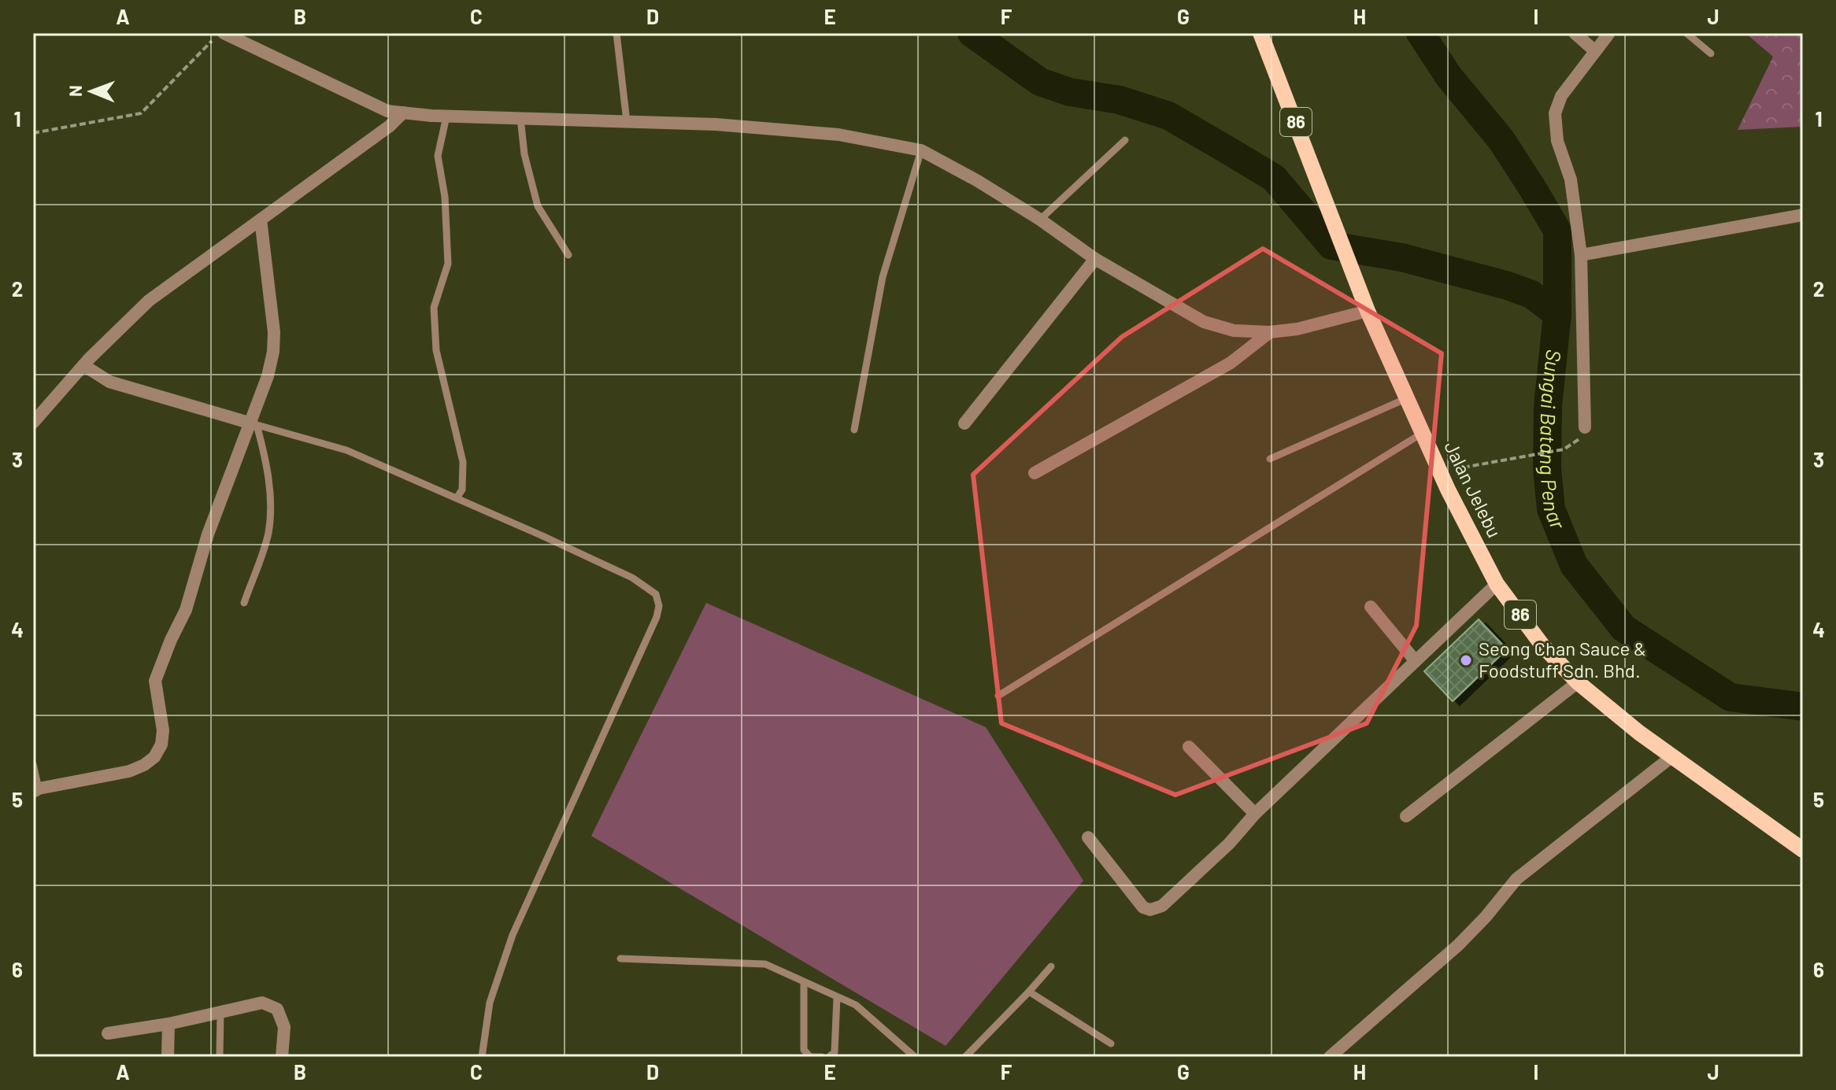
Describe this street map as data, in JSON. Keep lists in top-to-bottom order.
{
  "streets": {
    "main road": ["86", "Jalan Jelebu"]
  },
  "water": ["Sungai Batang Penar"],
  "places": ["Seong Chan Sauce & Foodstuff Sdn. Bhd."],
  "north": "left",
  "grid": {
    "columns": [
      "A",
      "B",
      "C",
      "D",
      "E",
      "F",
      "G",
      "H",
      "I",
      "J"
    ],
    "rows": [
      "1",
      "2",
      "3",
      "4",
      "5",
      "6"
    ]
  }
}
